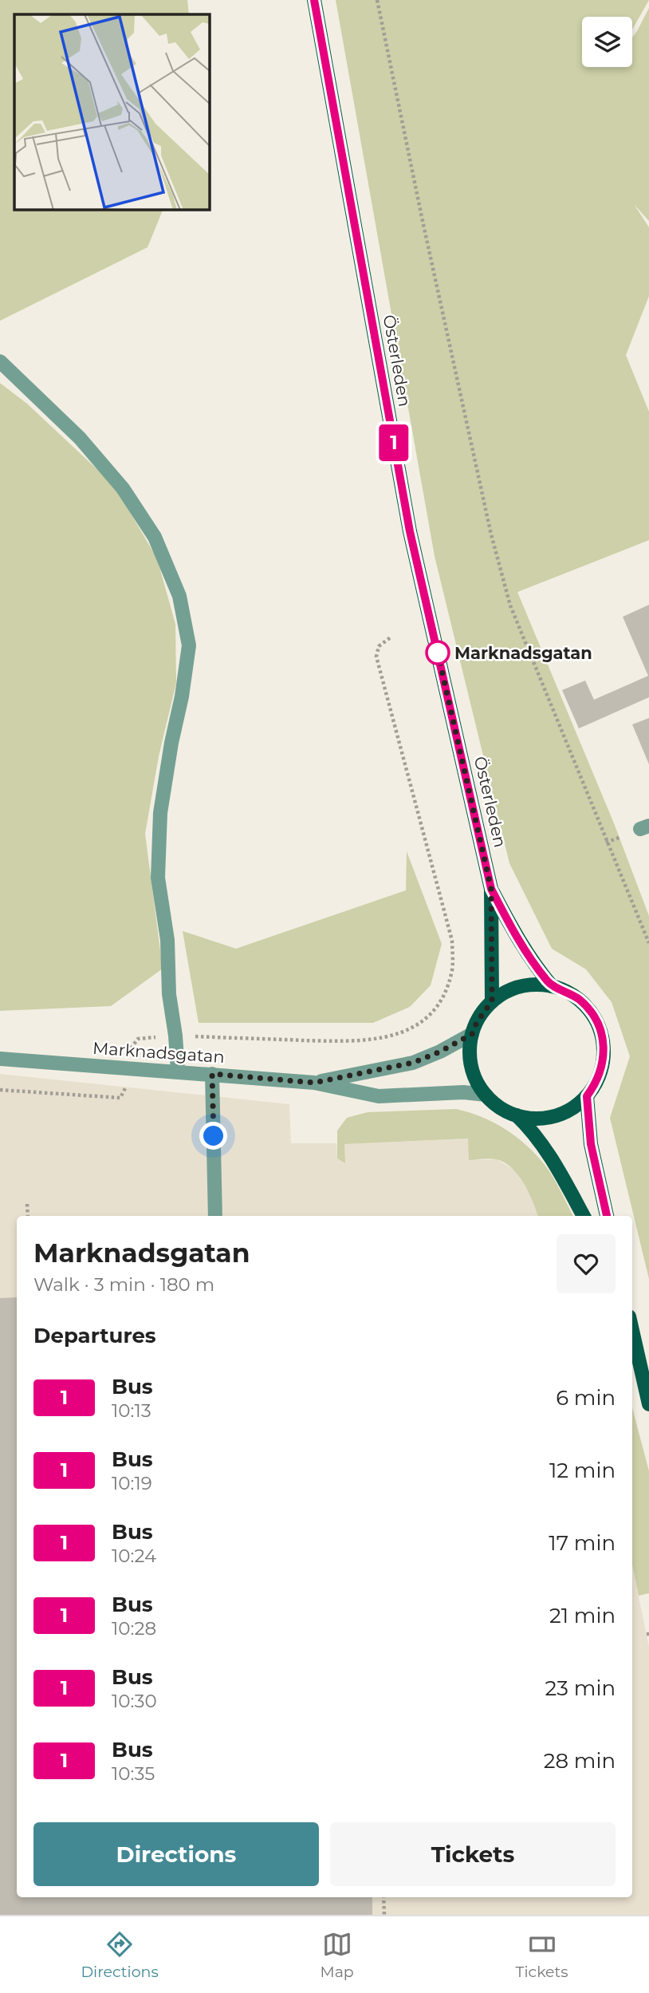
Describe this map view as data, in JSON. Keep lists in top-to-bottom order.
{
  "streets": {
    "main road": ["Österleden"],
    "street": ["Marknadsgatan"]
  },
  "crossings": [
    ["Österleden", "Marknadsgatan"]
  ],
  "places": ["Marknadsgatan"],
  "lines": ["bus line 1"],
  "page": {
    "on_map": "1",
    "heading": [
      ["Marknadsgatan", "Walk · 3 min · 180 m"],
      "Departures"
    ],
    "list": [
      {
        "mark": "1",
        "name": "Bus",
        "note": "10:13",
        "value": "6 min"
      },
      {
        "mark": "1",
        "name": "Bus",
        "note": "10:19",
        "value": "12 min"
      },
      {
        "mark": "1",
        "name": "Bus",
        "note": "10:24",
        "value": "17 min"
      },
      {
        "mark": "1",
        "name": "Bus",
        "note": "10:28",
        "value": "21 min"
      },
      {
        "mark": "1",
        "name": "Bus",
        "note": "10:30",
        "value": "23 min"
      },
      {
        "mark": "1",
        "name": "Bus",
        "note": "10:35",
        "value": "28 min"
      }
    ],
    "buttons": ["Directions", "Tickets"],
    "tabs": ["Directions", "Map", "Tickets"]
  }
}
